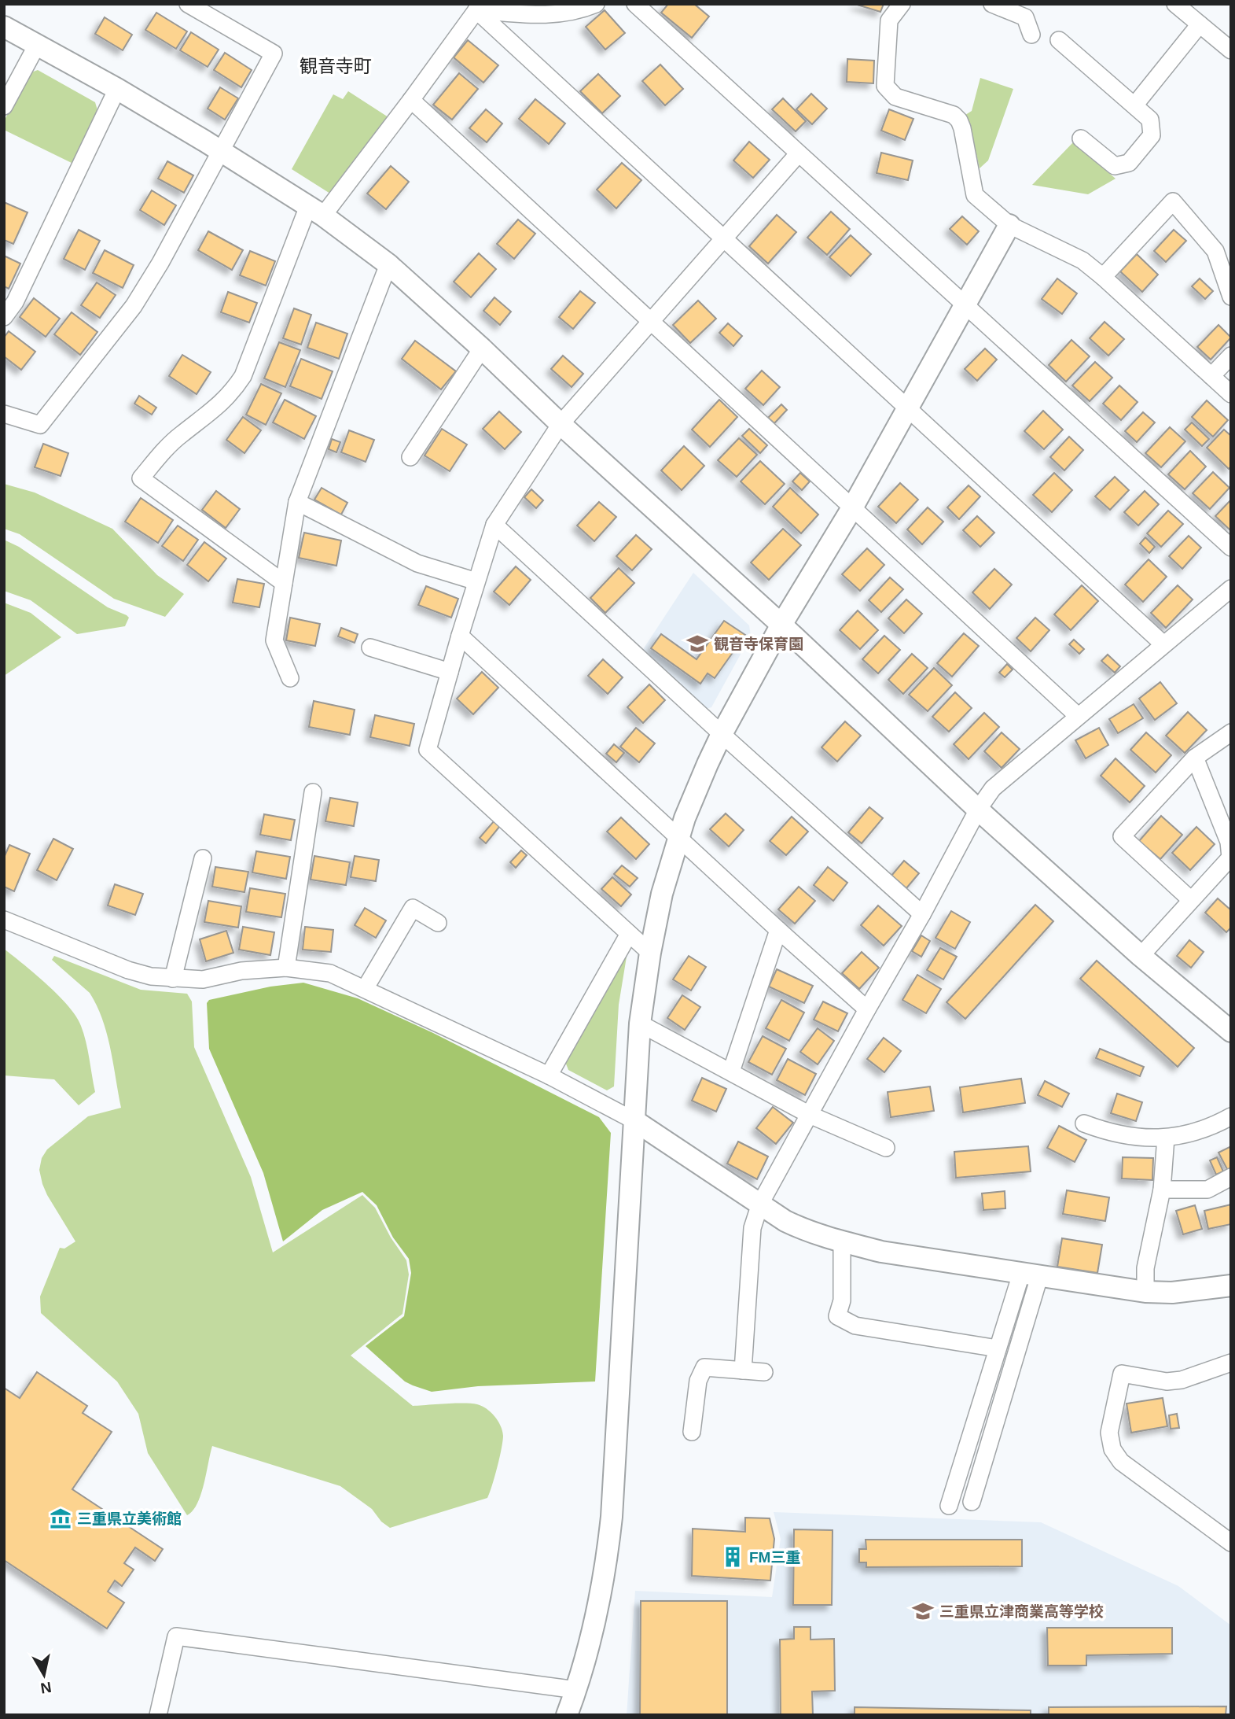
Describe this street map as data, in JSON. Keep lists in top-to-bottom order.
{
  "districts": ["観音寺町"],
  "places": {
    "school or university": ["観音寺保育園", "三重県立津商業高等学校"],
    "museum": ["三重県立美術館"],
    "building": ["FM三重"]
  },
  "north": "bottom"
}
